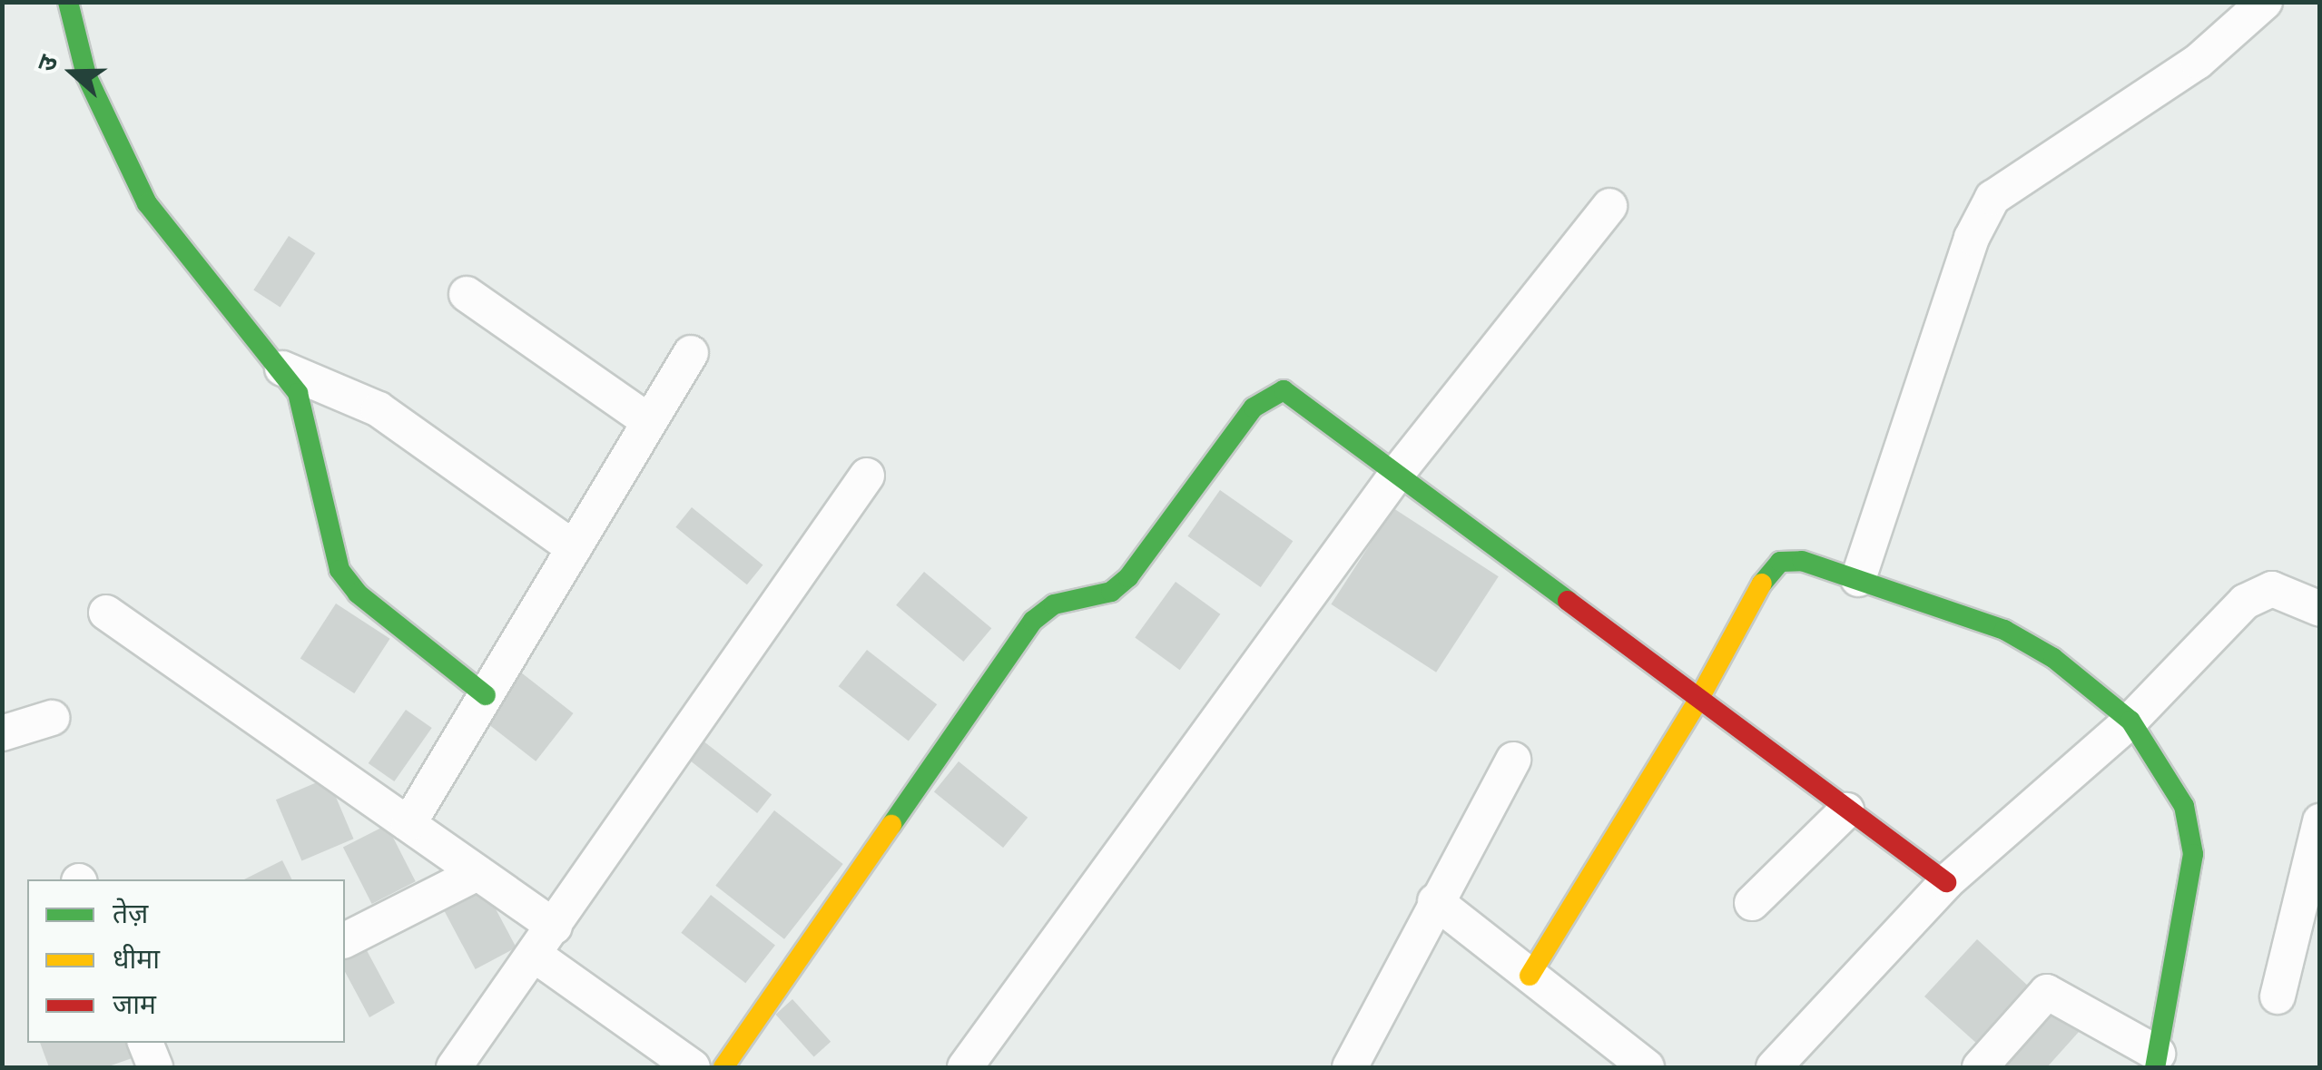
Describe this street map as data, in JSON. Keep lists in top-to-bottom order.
{
  "legend": ["तेज़", "धीमा", "जाम"],
  "north": "left"
}
